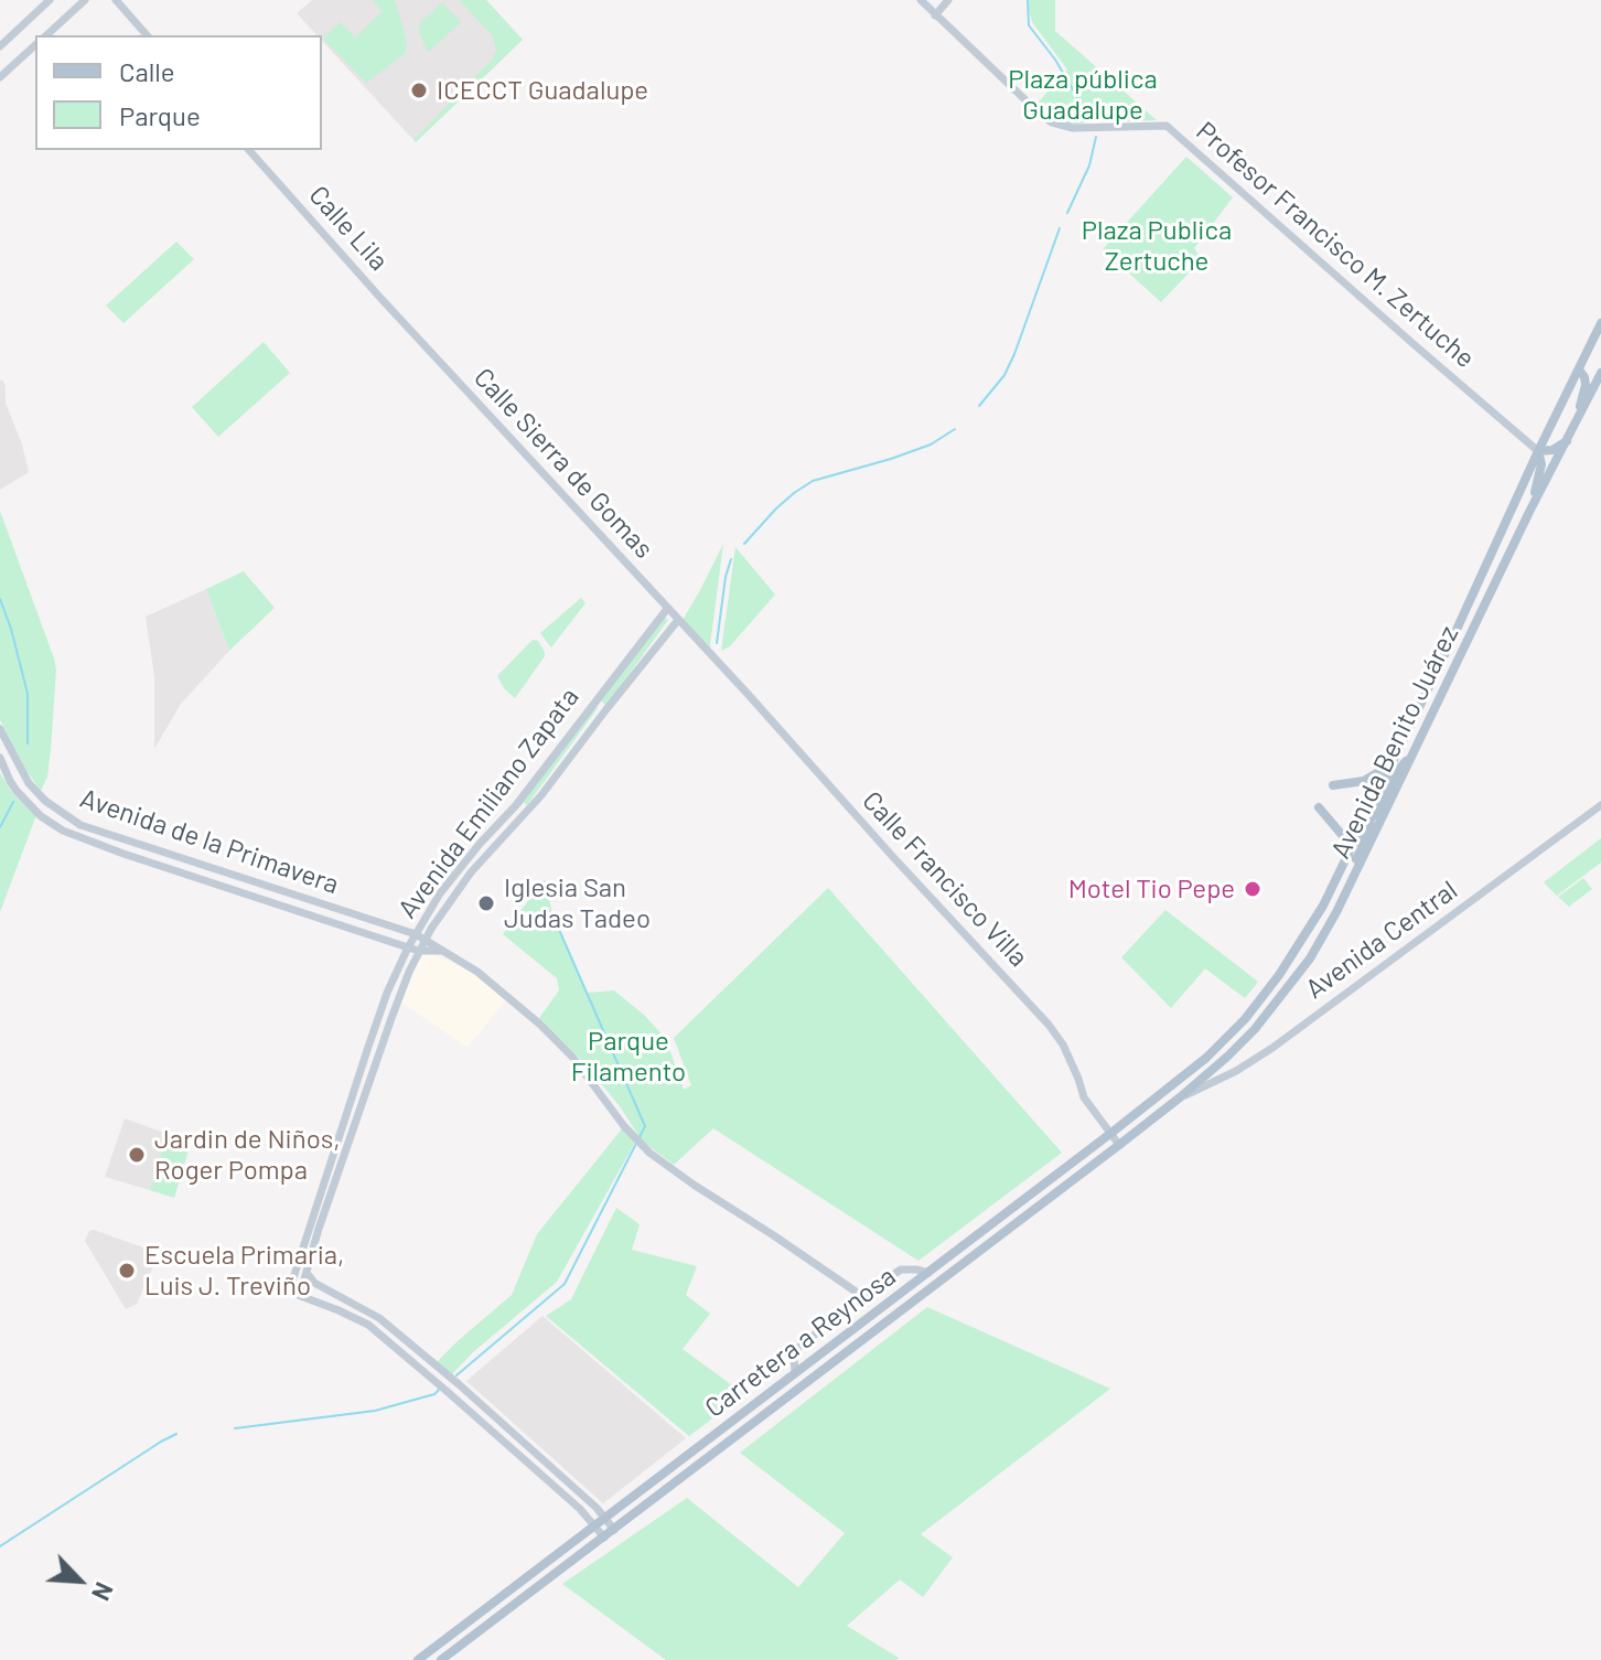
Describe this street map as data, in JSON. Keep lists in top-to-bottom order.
{
  "streets": {
    "main road": ["Avenida Benito Juárez", "Carretera a Reynosa"],
    "street": [
      "Calle Lila",
      "Profesor Francisco M. Zertuche",
      "Calle Sierra de Gomas",
      "Avenida Emiliano Zapata",
      "Avenida de la Primavera",
      "Calle Francisco Villa",
      "Avenida Central"
    ]
  },
  "crossings": [
    ["Calle Lila", "Calle Sierra de Gomas"],
    ["Profesor Francisco M. Zertuche", "Avenida Benito Juárez"],
    ["Calle Sierra de Gomas", "Avenida Emiliano Zapata"],
    ["Calle Sierra de Gomas", "Calle Francisco Villa"],
    ["Avenida Benito Juárez", "Avenida Central"],
    ["Avenida Benito Juárez", "Carretera a Reynosa"],
    ["Avenida Emiliano Zapata", "Avenida de la Primavera"],
    ["Calle Francisco Villa", "Carretera a Reynosa"],
    ["Avenida Central", "Carretera a Reynosa"]
  ],
  "parks": ["Plaza pública Guadalupe", "Plaza Publica Zertuche", "Parque Filamento"],
  "places": [
    "ICECCT Guadalupe",
    "Motel Tio Pepe",
    "Iglesia San Judas Tadeo",
    "Jardin de Niños, Roger Pompa",
    "Escuela Primaria, Luis J. Treviño"
  ],
  "legend": ["Calle", "Parque"],
  "north": "bottom right"
}
